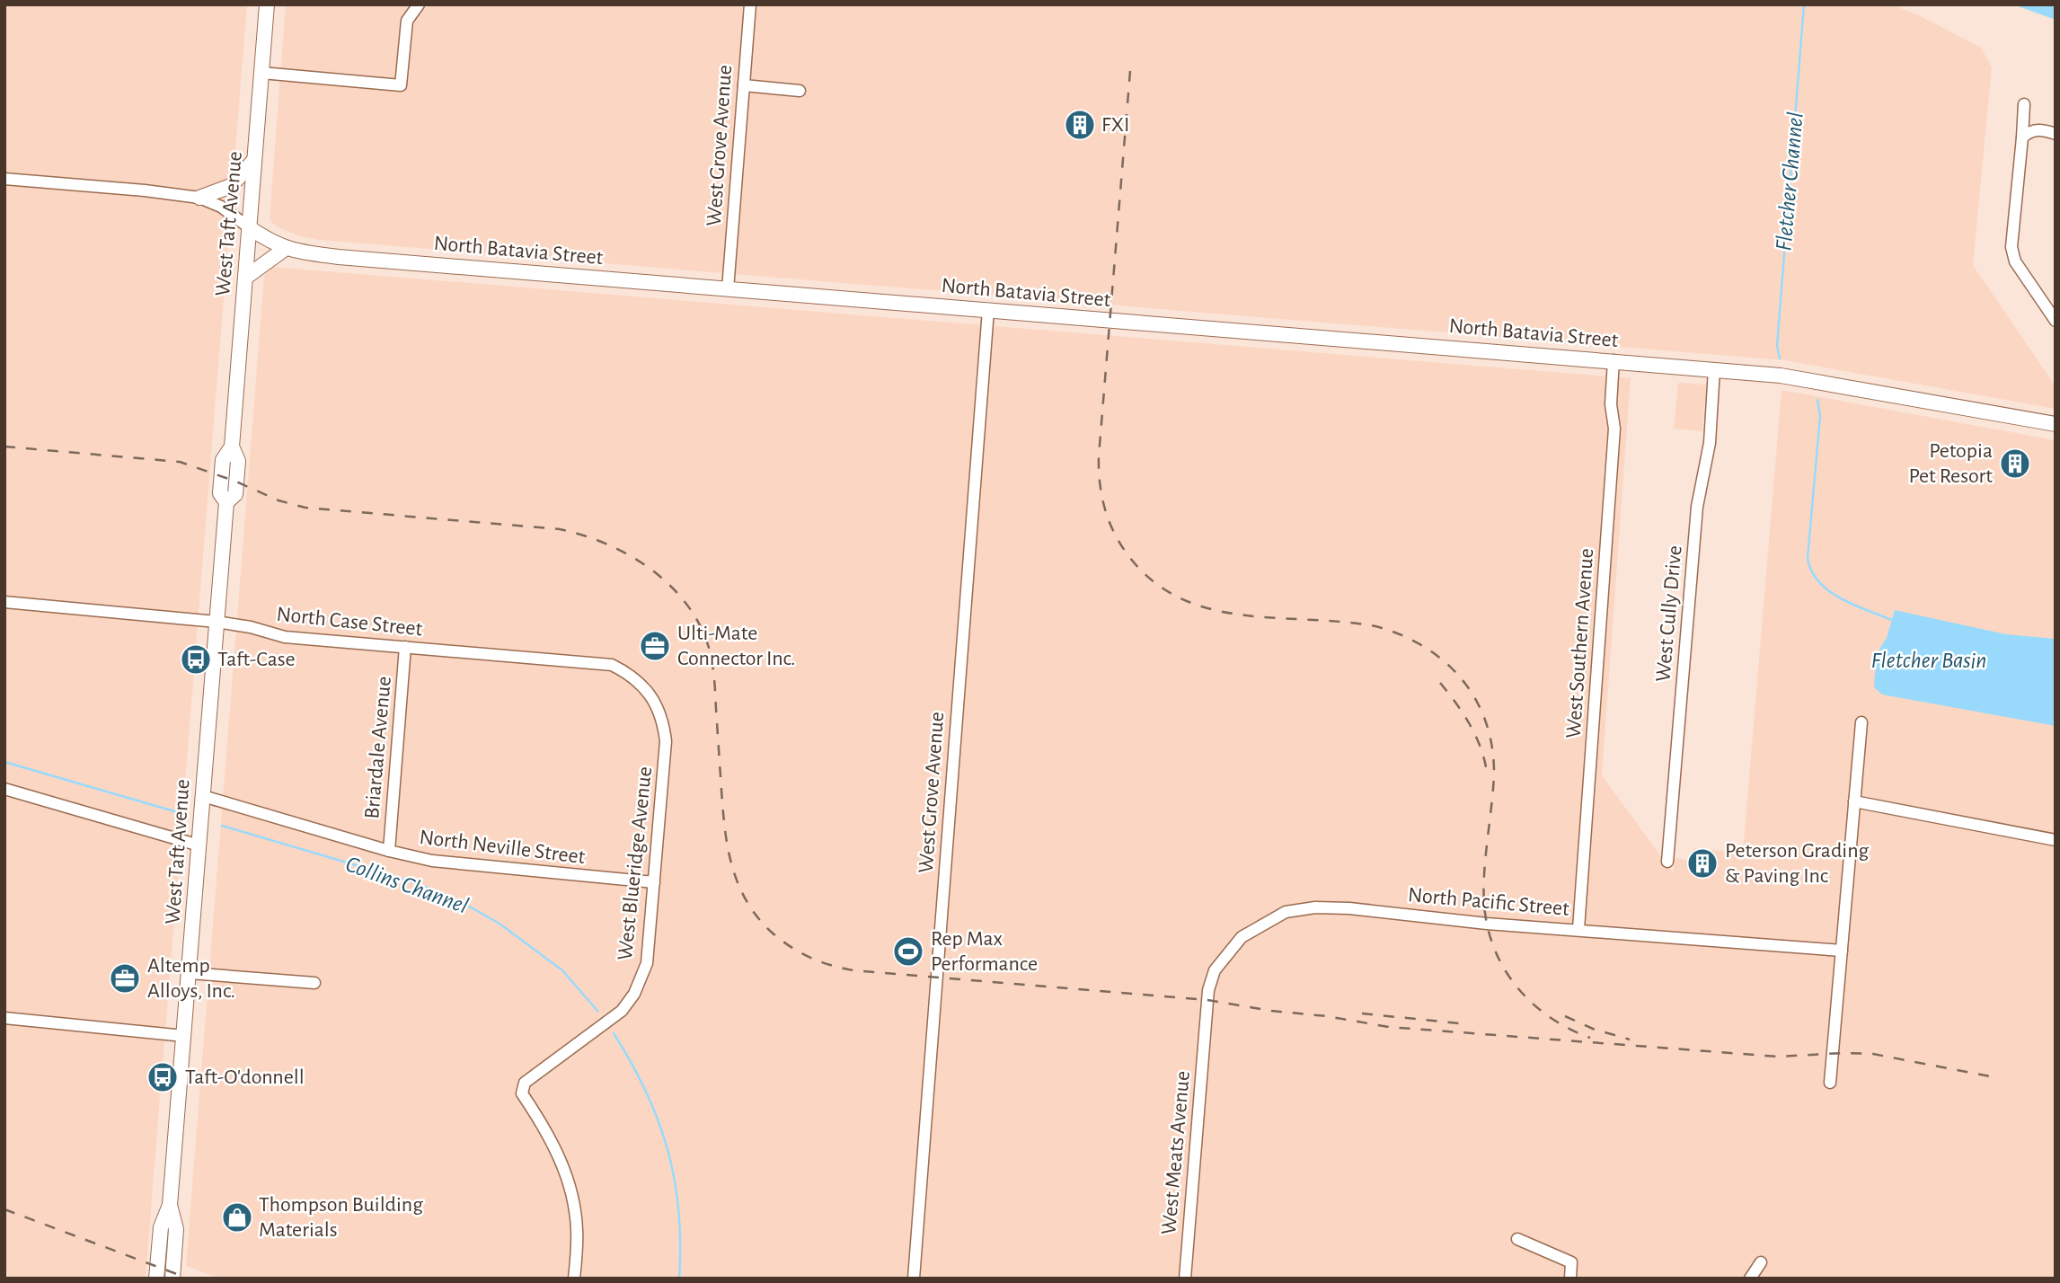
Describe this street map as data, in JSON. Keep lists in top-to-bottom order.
{
  "streets": {
    "main road": ["West Taft Avenue", "North Batavia Street"],
    "street": [
      "West Grove Avenue",
      "West Cully Drive",
      "North Case Street",
      "West Southern Avenue",
      "Briardale Avenue",
      "North Neville Street",
      "West Blueridge Avenue",
      "North Pacific Street",
      "West Meats Avenue"
    ]
  },
  "crossings": [
    ["West Grove Avenue", "North Batavia Street"],
    ["West Taft Avenue", "North Batavia Street"],
    ["West Taft Avenue", "North Case Street"],
    ["West Taft Avenue", "North Neville Street"],
    ["North Batavia Street", "West Cully Drive"],
    ["North Batavia Street", "West Southern Avenue"],
    ["North Case Street", "Briardale Avenue"],
    ["North Case Street", "West Blueridge Avenue"],
    ["West Southern Avenue", "North Pacific Street"],
    ["Briardale Avenue", "North Neville Street"],
    ["North Neville Street", "West Blueridge Avenue"],
    ["North Pacific Street", "West Meats Avenue"]
  ],
  "water": ["Fletcher Channel", "Fletcher Basin", "Collins Channel"],
  "places": {
    "building": ["FXI", "Petopia Pet Resort", "Peterson Grading & Paving Inc"],
    "office": ["Ulti-Mate Connector Inc.", "Altemp Alloys, Inc."],
    "bus stop": ["Taft-Case", "Taft-O'donnell"],
    "sports": ["Rep Max Performance"],
    "shop": ["Thompson Building Materials"]
  }
}
